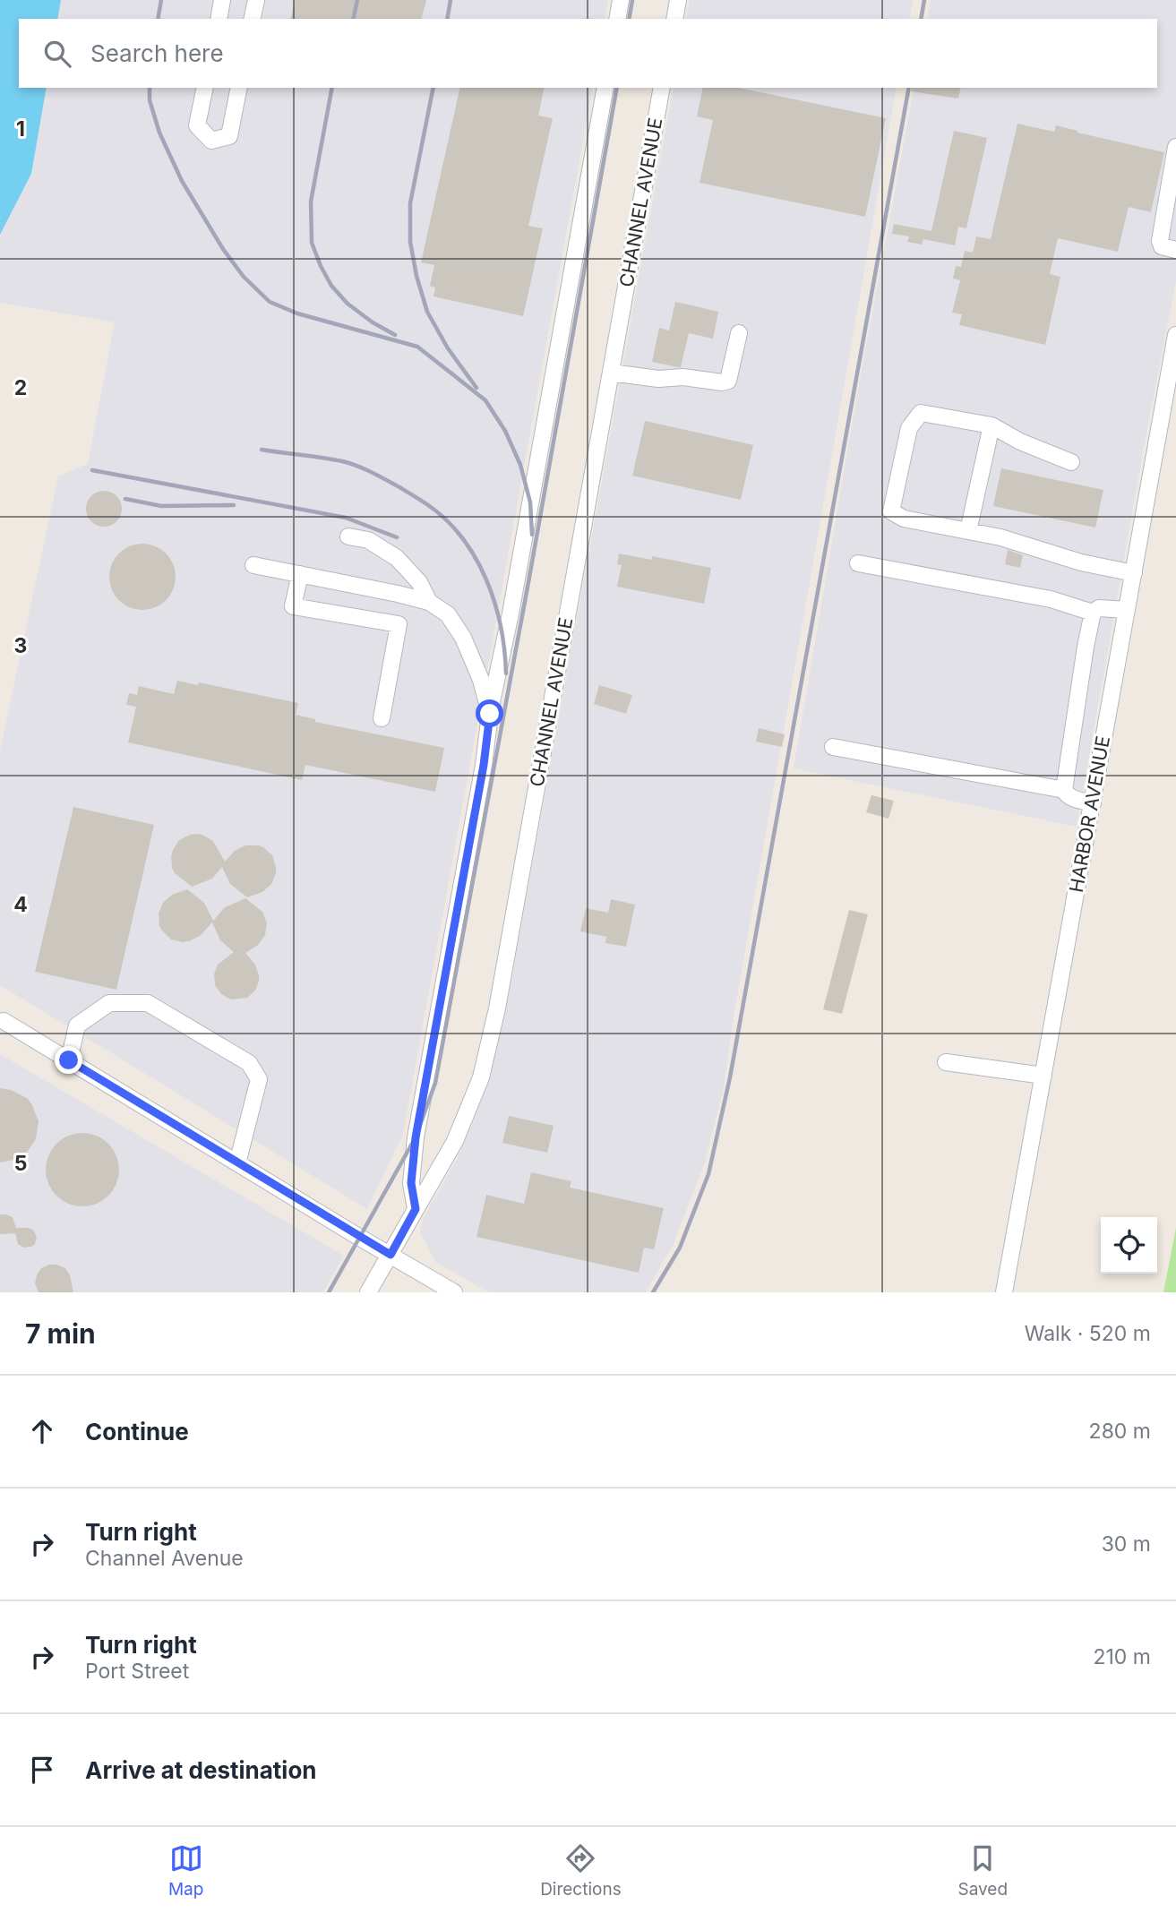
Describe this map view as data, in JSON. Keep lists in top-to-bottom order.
{
  "streets": {
    "street": ["CHANNEL AVENUE", "HARBOR AVENUE"]
  },
  "page": {
    "search": "Search here",
    "heading": ["7 min", "Walk · 520 m"],
    "list": [
      ["Continue", "280 m"],
      ["Turn right", "Channel Avenue", "30 m"],
      ["Turn right", "Port Street", "210 m"],
      "Arrive at destination"
    ],
    "nav": ["Map", "Directions", "Saved"]
  },
  "grid": {
    "rows": [
      "1",
      "2",
      "3",
      "4",
      "5"
    ]
  }
}
